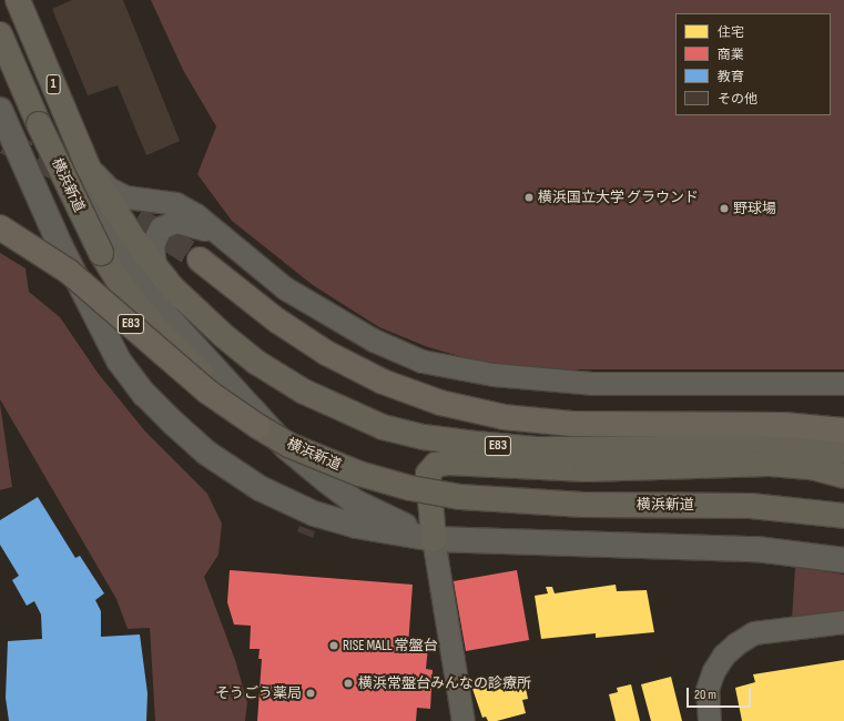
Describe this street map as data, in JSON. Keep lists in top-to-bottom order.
{
  "streets": {
    "highway": ["1", "横浜新道", "E83"]
  },
  "crossings": [
    ["横浜新道", "E83"]
  ],
  "places": [
    "横浜国立大学 グラウンド",
    "野球場",
    "RISE MALL 常盤台",
    "横浜常盤台みんなの診療所",
    "そうごう薬局"
  ],
  "legend": [
    "住宅",
    "商業",
    "教育",
    "その他"
  ],
  "scale_bar": "20 m"
}
